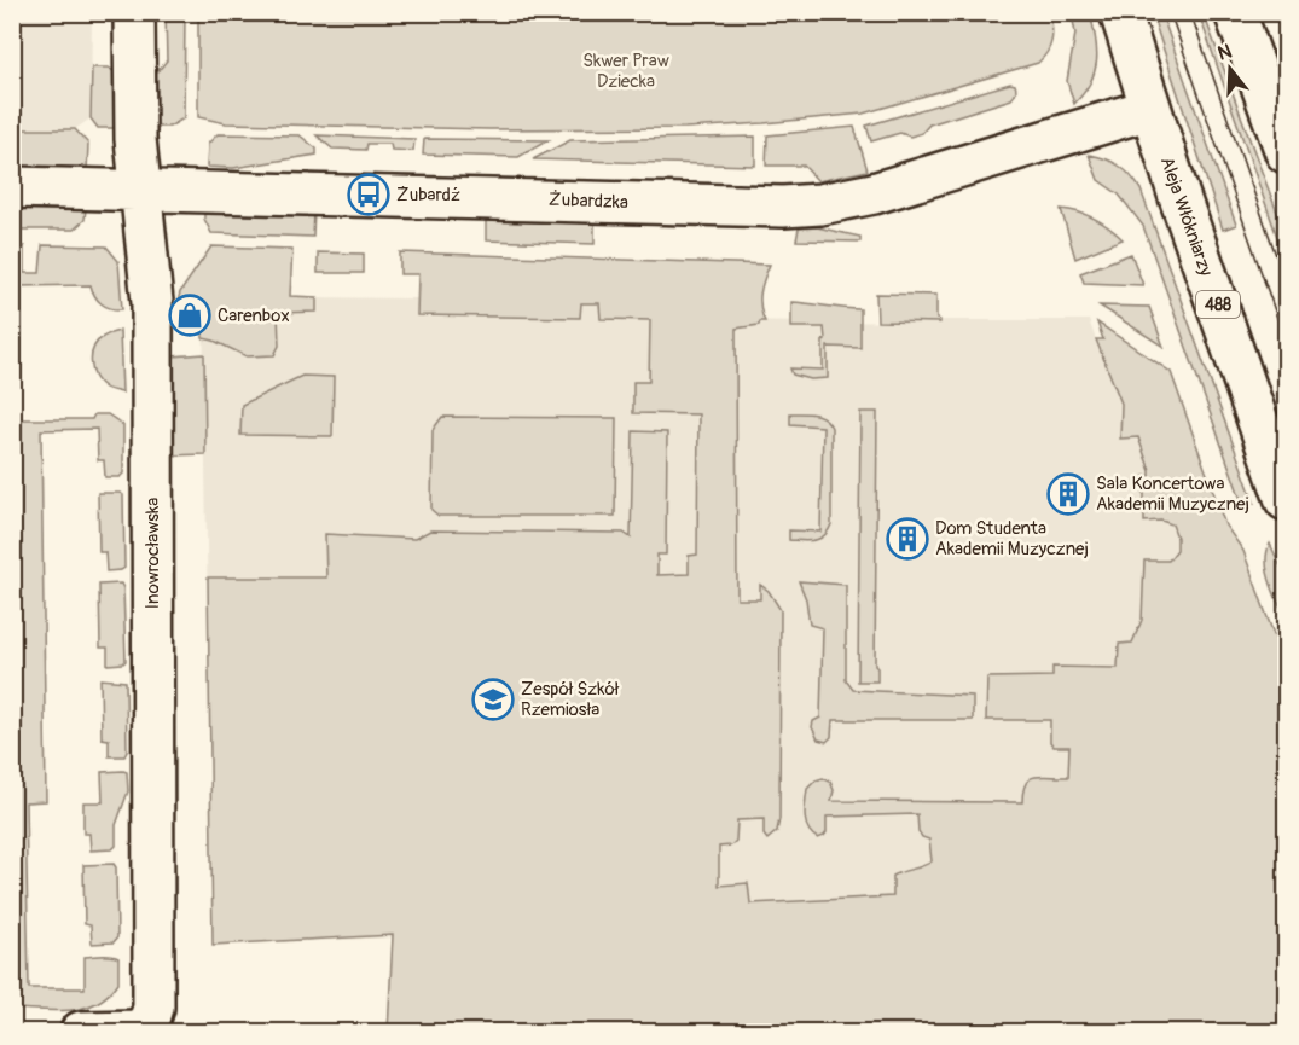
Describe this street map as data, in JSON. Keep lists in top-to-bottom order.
{
  "streets": {
    "street": [
      "Żubardzka",
      "Aleja Włókniarzy",
      "488",
      "Inowrocławska"
    ]
  },
  "crossings": [
    ["Żubardzka", "Aleja Włókniarzy"],
    ["Żubardzka", "Inowrocławska"]
  ],
  "parks": ["Skwer Praw Dziecka"],
  "places": {
    "bus stop": ["Żubardź"],
    "shop": ["Carenbox"],
    "building": ["Sala Koncertowa Akademii Muzycznej", "Dom Studenta Akademii Muzycznej"],
    "school or university": ["Zespół Szkół Rzemiosła"]
  },
  "north": "top"
}
